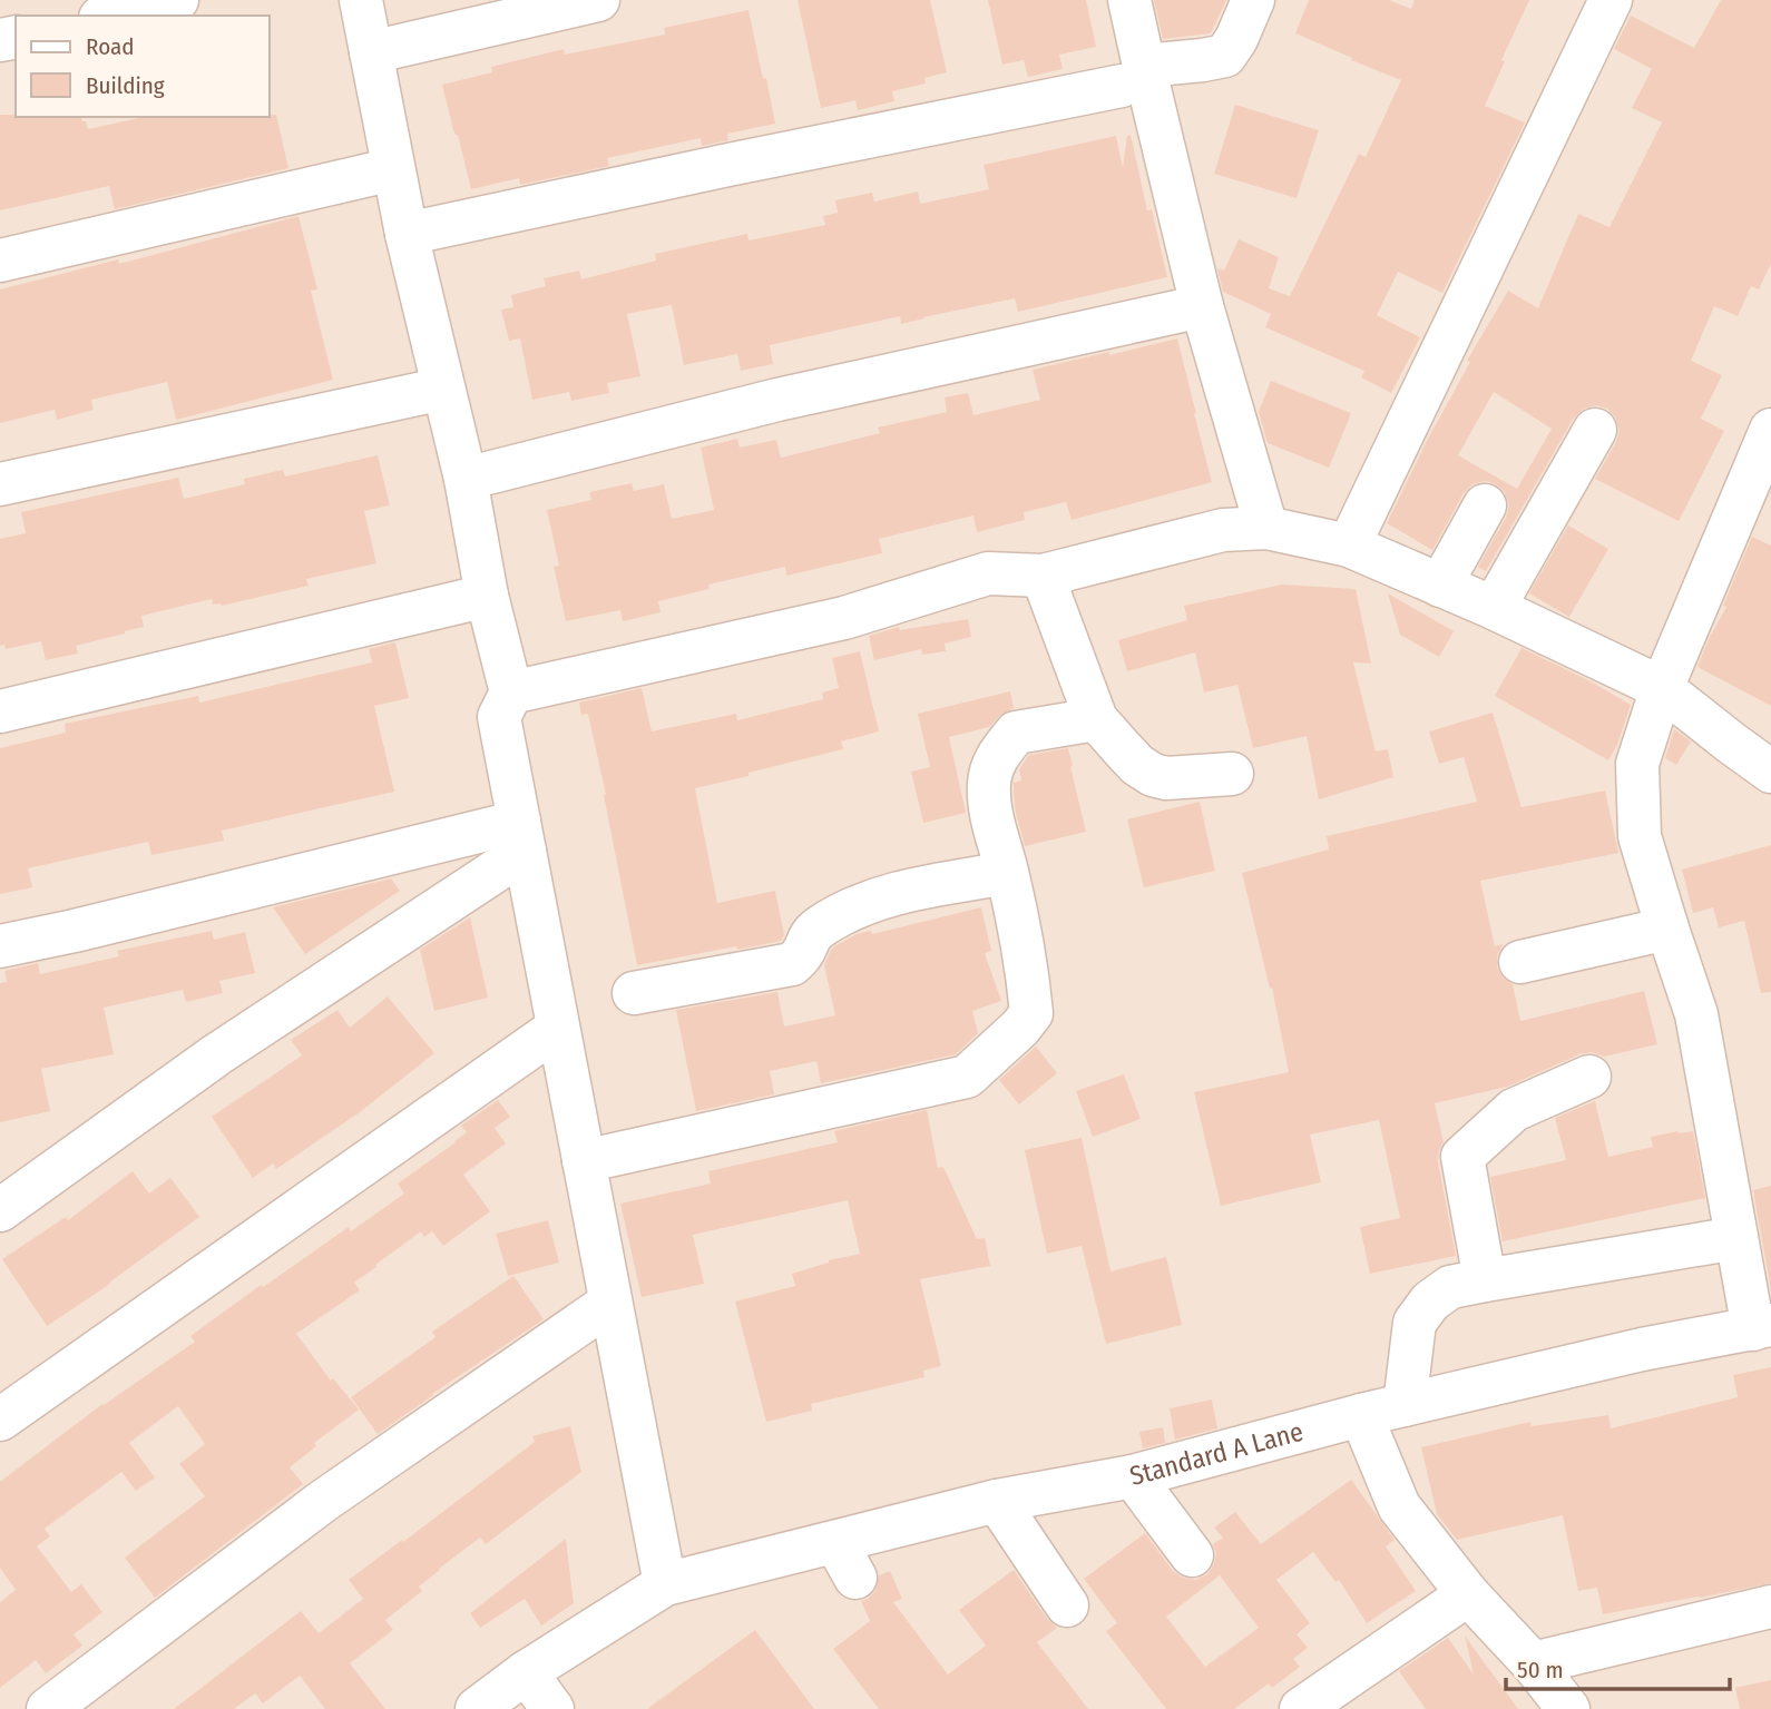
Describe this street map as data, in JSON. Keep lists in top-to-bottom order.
{
  "streets": {
    "street": ["Standard A Lane"]
  },
  "legend": ["Road", "Building"],
  "scale_bar": "50 m"
}
